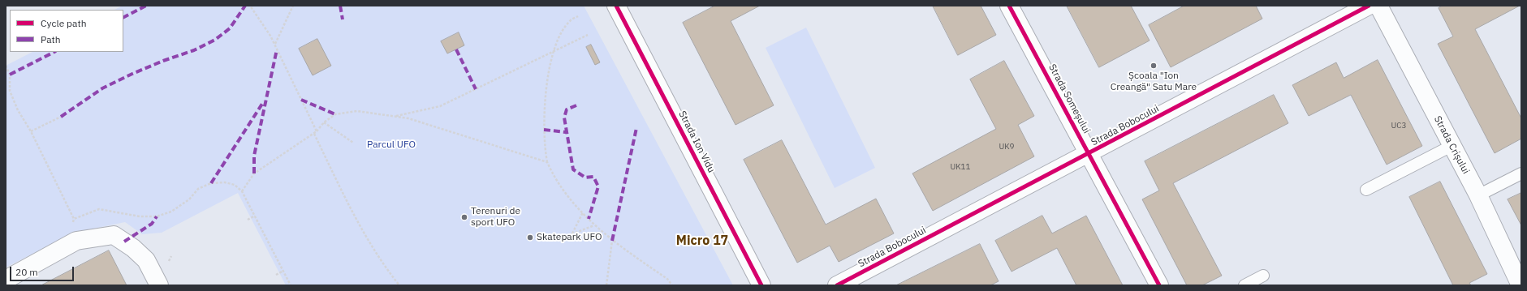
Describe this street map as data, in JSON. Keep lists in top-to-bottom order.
{
  "streets": {
    "street": [
      "Strada Someșului",
      "Strada Bobocului",
      "Strada Ion Vidu",
      "Strada Crișului"
    ]
  },
  "crossings": [
    ["Strada Someșului", "Strada Bobocului"]
  ],
  "districts": ["Micro 17"],
  "parks": ["Parcul UFO"],
  "places": ["Școala \"Ion Creangă\" Satu Mare", "Terenuri de sport UFO", "Skatepark UFO"],
  "house_numbers": ["UC3", "UK9", "UK11"],
  "legend": ["Cycle path", "Path"],
  "scale_bar": "20 m"
}
